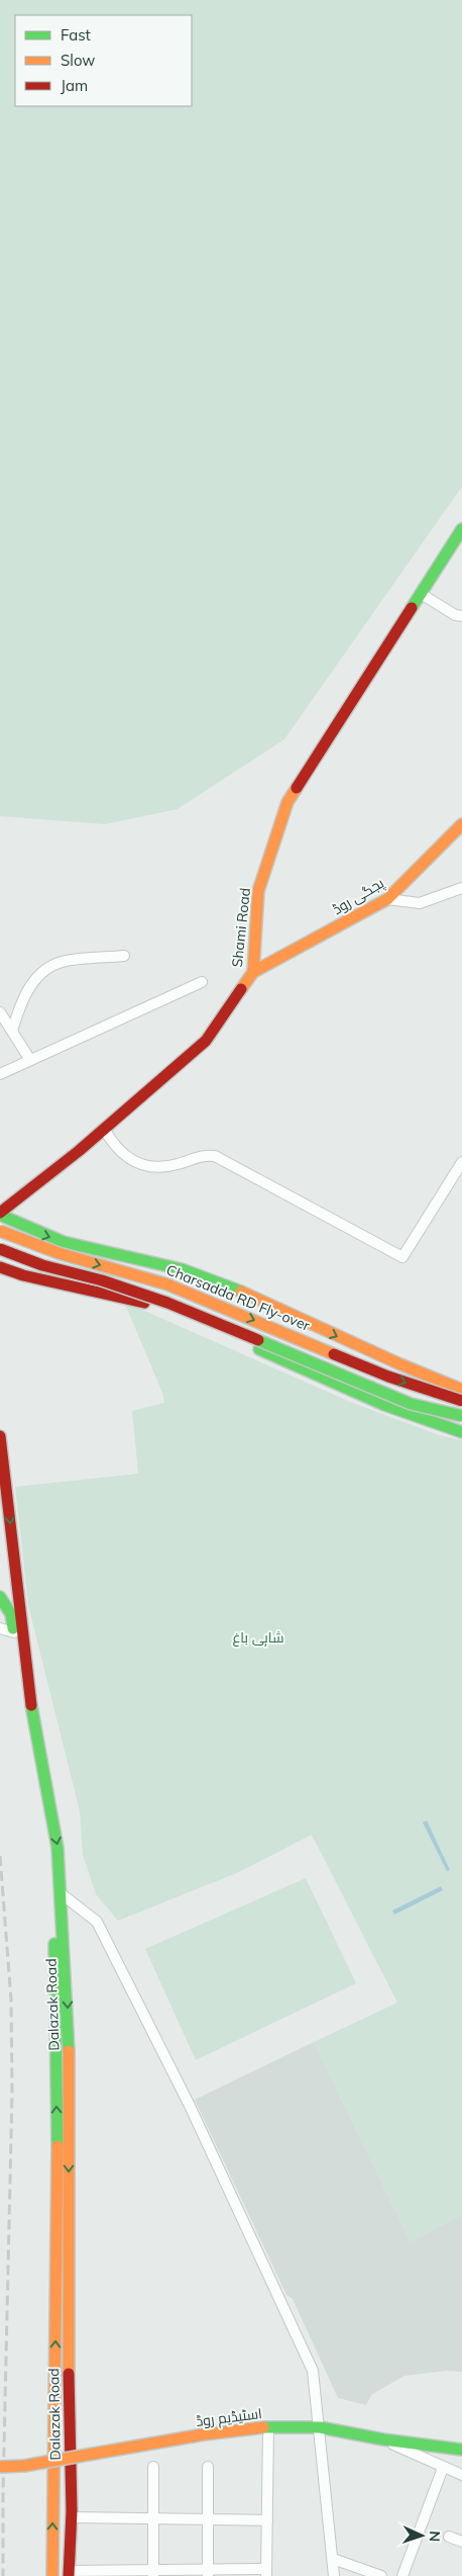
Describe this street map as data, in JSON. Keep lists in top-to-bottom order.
{
  "streets": {
    "main road": [
      "پجگی روڈ",
      "Shami Road",
      "Charsadda RD Fly-over",
      "Dalazak Road",
      "اسٹیڈیم روڈ"
    ]
  },
  "crossings": [
    ["پجگی روڈ", "Shami Road"]
  ],
  "parks": ["شاہی باغ"],
  "legend": ["Fast", "Slow", "Jam"],
  "north": "right"
}
